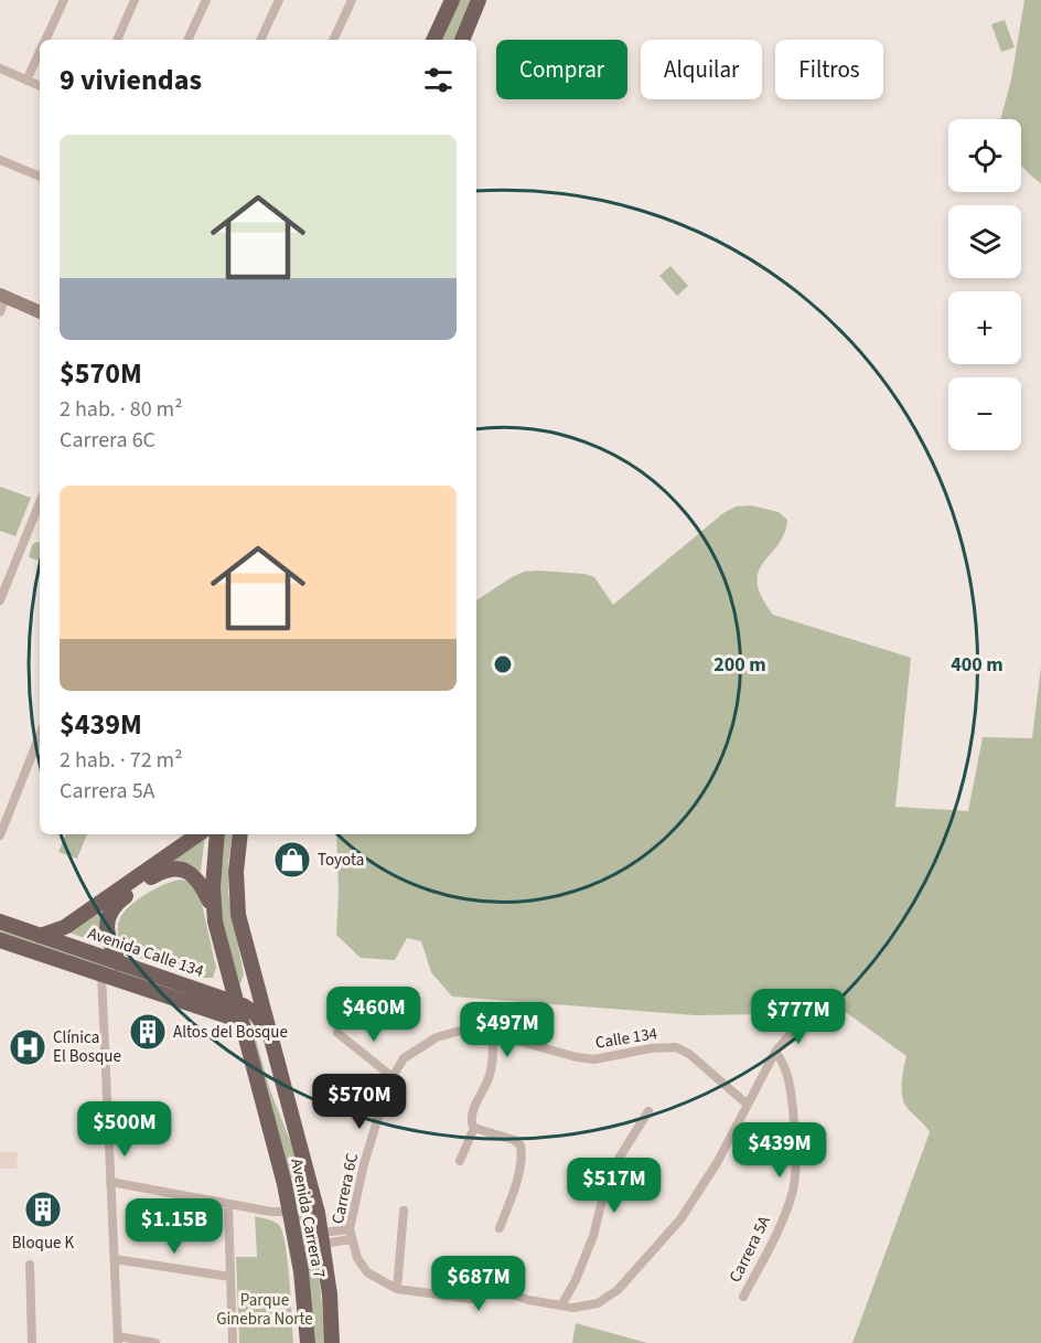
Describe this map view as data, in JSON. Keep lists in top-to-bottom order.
{
  "streets": {
    "main road": ["Avenida Calle 134", "Avenida Carrera 7"],
    "street": ["Calle 134", "Carrera 6C", "Carrera 5A"]
  },
  "crossings": [
    ["Avenida Calle 134", "Avenida Carrera 7"],
    ["Calle 134", "Carrera 6C"]
  ],
  "parks": ["Parque Ginebra Norte"],
  "places": {
    "shop": ["Toyota"],
    "building": ["Altos del Bosque", "Bloque K"],
    "hospital": ["Clínica El Bosque"]
  },
  "page": {
    "chip": ["Comprar", "Alquilar", "Filtros"],
    "heading": "9 viviendas",
    "map_buttons": ["+", "−"],
    "list": [
      {
        "name": "$570M",
        "note": "2 hab. · 80 m² · Carrera 6C"
      },
      {
        "name": "$439M",
        "note": "2 hab. · 72 m² · Carrera 5A"
      }
    ],
    "price": [
      "$460M",
      "$777M",
      "$497M",
      "$570M",
      "$500M",
      "$439M",
      "$517M",
      "$1.15B",
      "$687M"
    ]
  },
  "rings": ["200 m", "400 m"]
}
